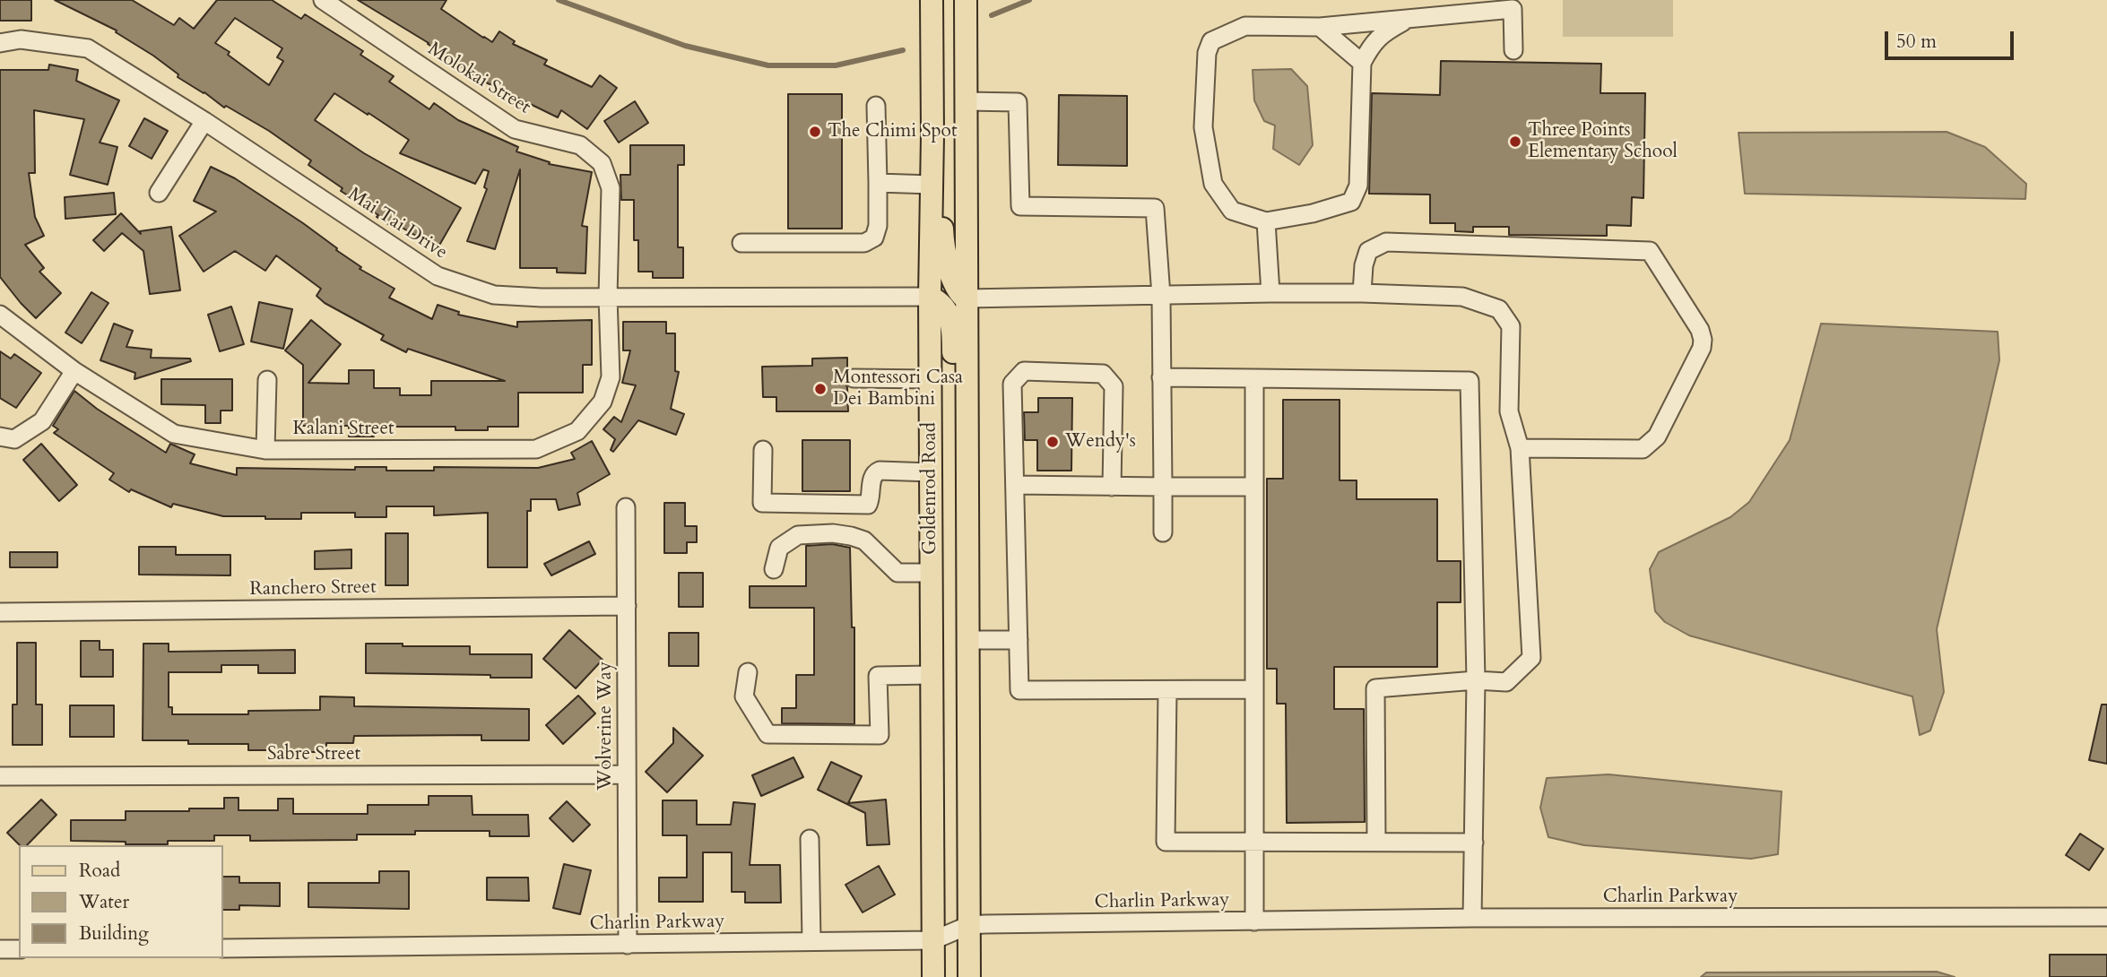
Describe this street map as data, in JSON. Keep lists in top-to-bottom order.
{
  "streets": {
    "main road": ["Goldenrod Road"],
    "street": [
      "Molokai Street",
      "Mai Tai Drive",
      "Kalani Street",
      "Ranchero Street",
      "Wolverine Way",
      "Sabre Street",
      "Charlin Parkway"
    ]
  },
  "crossings": [
    ["Molokai Street", "Mai Tai Drive"],
    ["Molokai Street", "Kalani Street"],
    ["Mai Tai Drive", "Kalani Street"],
    ["Mai Tai Drive", "Goldenrod Road"],
    ["Goldenrod Road", "Charlin Parkway"],
    ["Ranchero Street", "Wolverine Way"],
    ["Wolverine Way", "Sabre Street"],
    ["Wolverine Way", "Charlin Parkway"]
  ],
  "places": [
    "The Chimi Spot",
    "Three Points Elementary School",
    "Montessori Casa Dei Bambini",
    "Wendy's"
  ],
  "legend": ["Road", "Water", "Building"],
  "scale_bar": "50 m"
}
